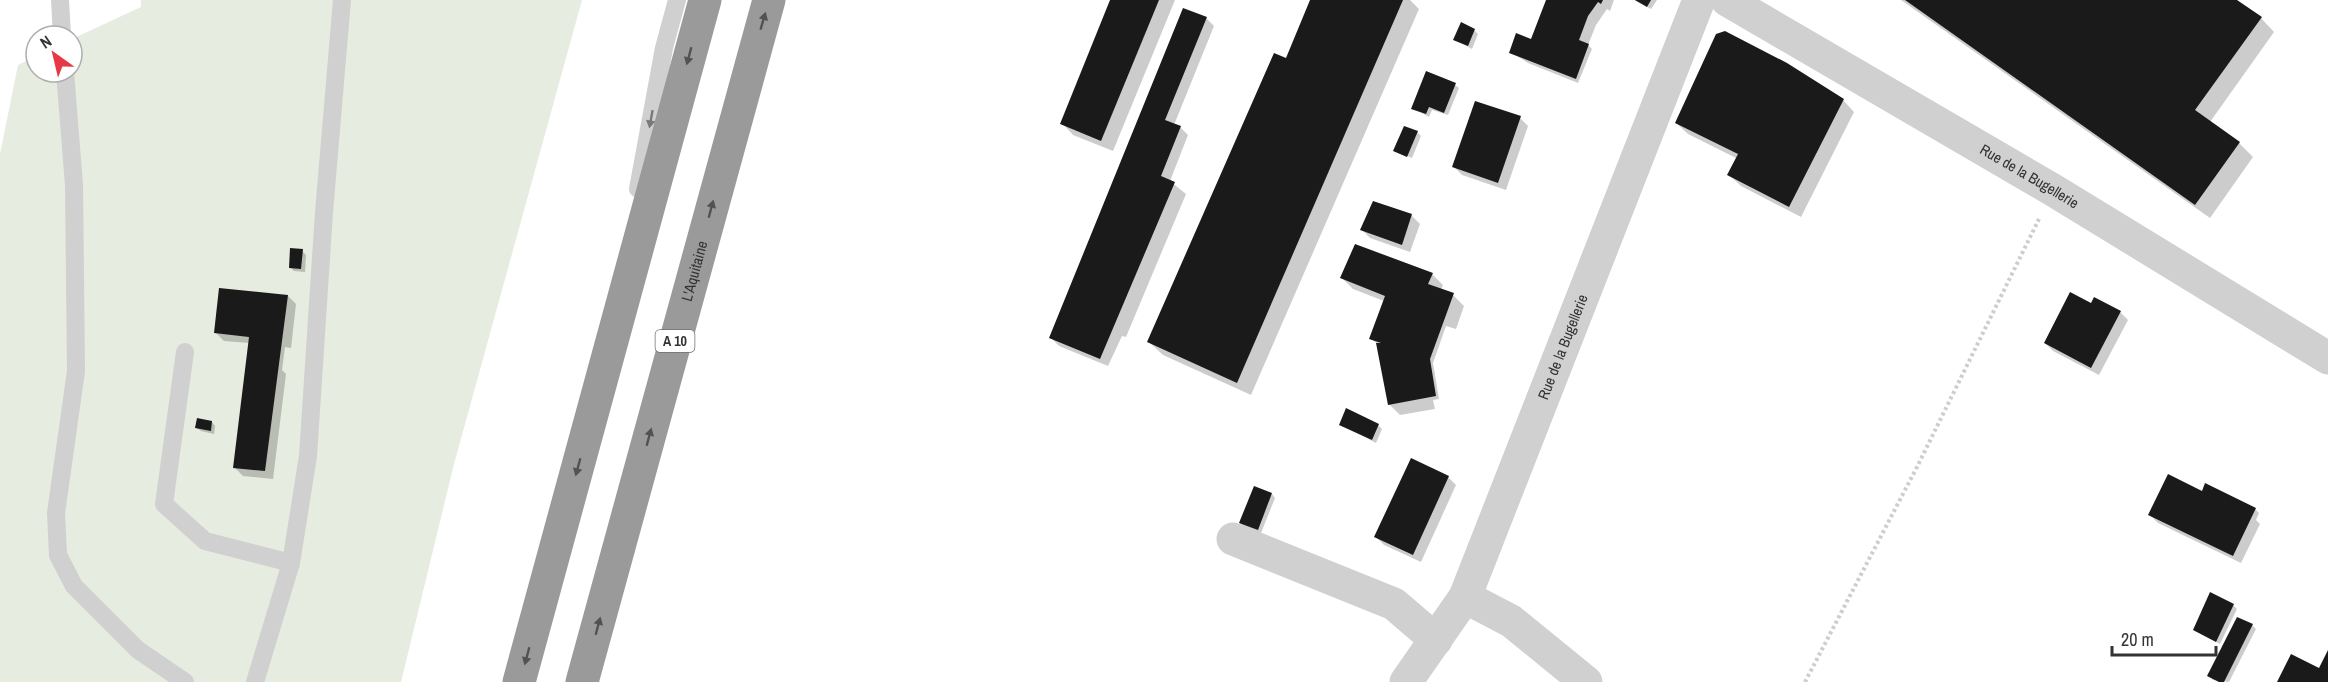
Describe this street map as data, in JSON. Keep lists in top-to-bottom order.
{
  "streets": {
    "highway": ["L'Aquitaine", "A 10"],
    "street": ["Rue de la Bugellerie"]
  },
  "scale_bar": "20 m",
  "north": "top left"
}
